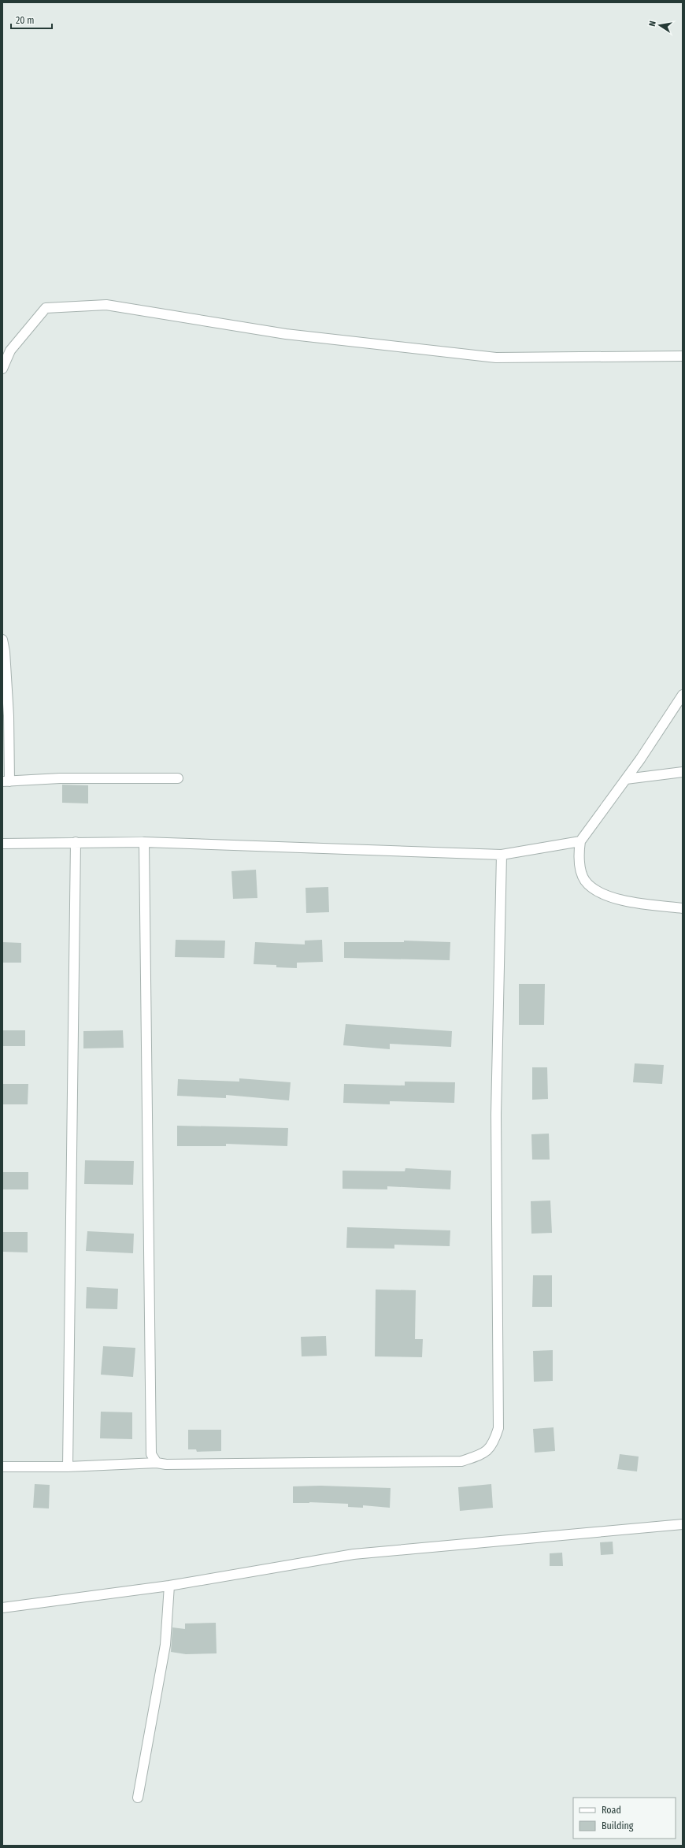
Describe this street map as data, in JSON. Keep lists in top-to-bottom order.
{
  "legend": ["Road", "Building"],
  "scale_bar": "20 m",
  "north": "left"
}
